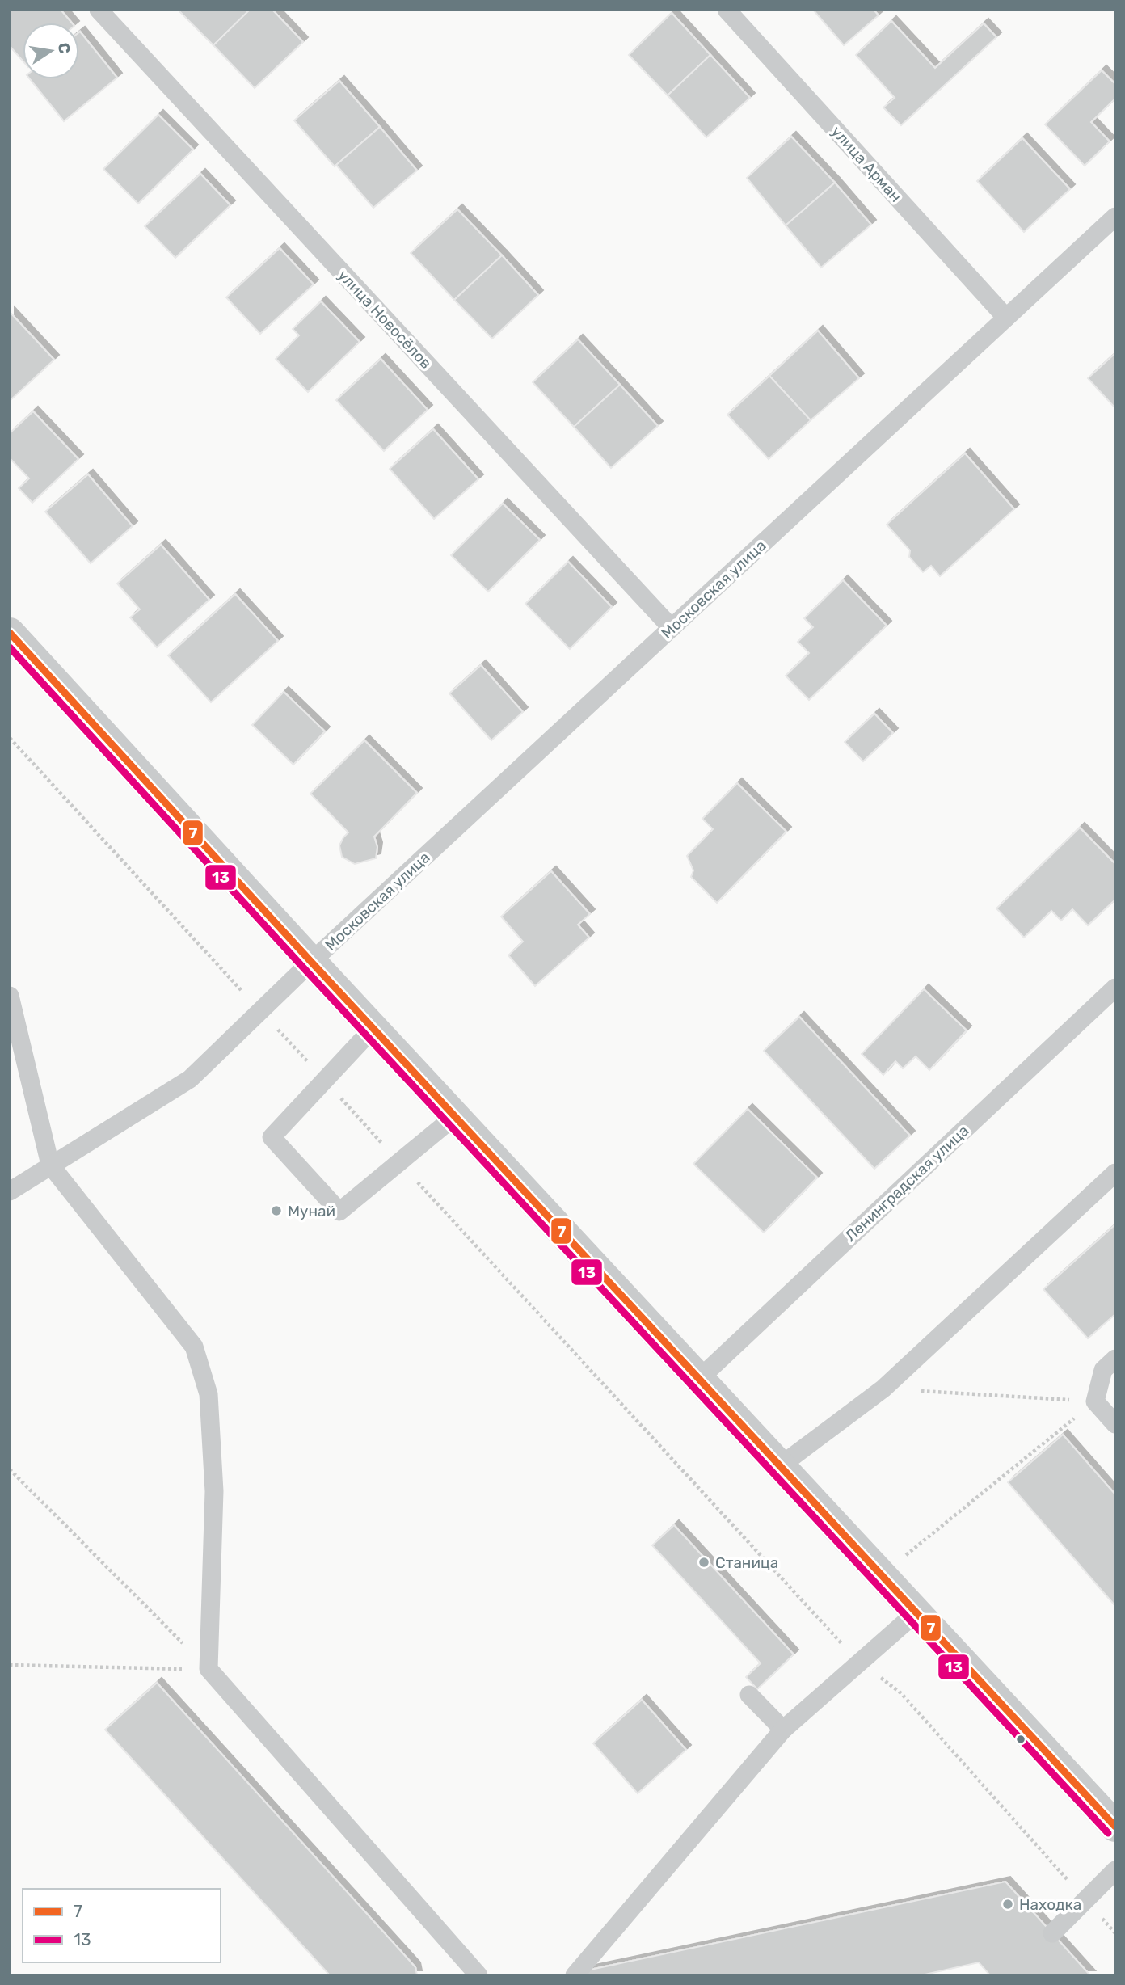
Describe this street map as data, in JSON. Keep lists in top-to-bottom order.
{
  "streets": {
    "lane": [
      "улица Арман",
      "улица Новосёлов",
      "Московская улица",
      "Ленинградская улица"
    ]
  },
  "crossings": [
    ["улица Арман", "Московская улица"],
    ["улица Новосёлов", "Московская улица"]
  ],
  "places": ["Мунай", "Станица", "Находка"],
  "lines": ["transit line 7", "transit line 13"],
  "legend": ["7", "13"],
  "north": "right"
}
